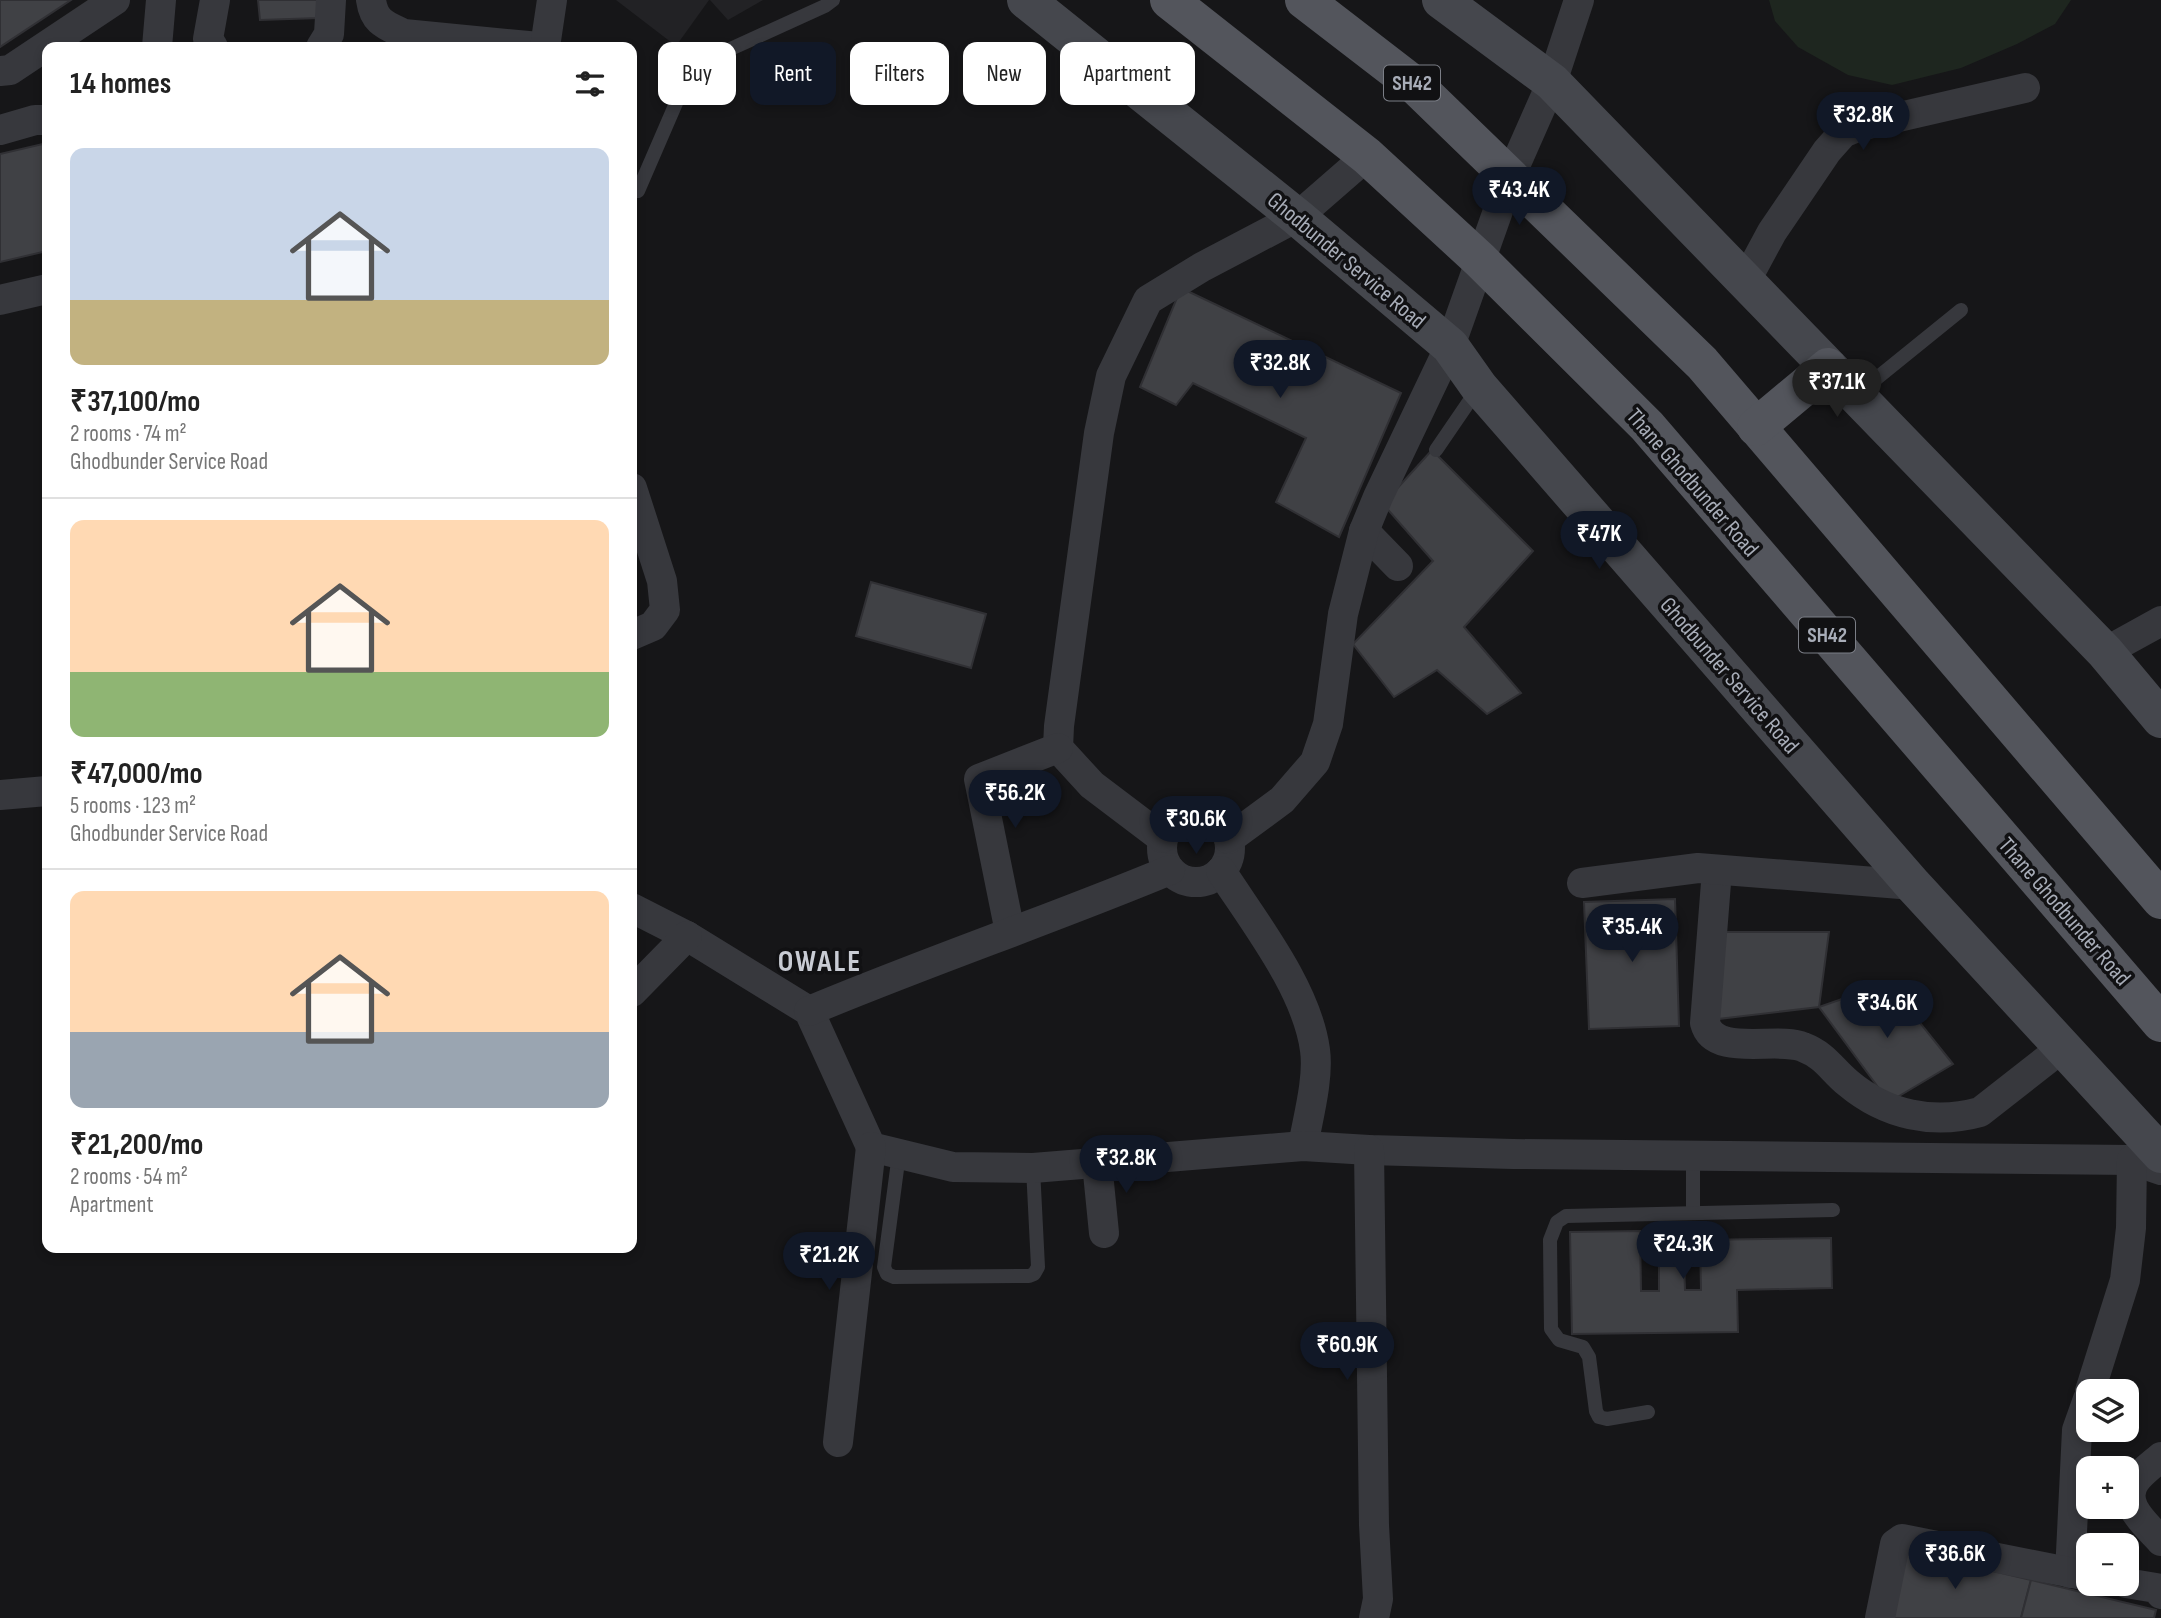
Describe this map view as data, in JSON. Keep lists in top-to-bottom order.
{
  "streets": {
    "main road": ["SH42", "Thane Ghodbunder Road"],
    "street": ["Ghodbunder Service Road"]
  },
  "districts": ["OWALE"],
  "page": {
    "chip": [
      "Buy",
      "Rent",
      "Filters",
      "New",
      "Apartment"
    ],
    "heading": "14 homes",
    "price": [
      "₹32.8K",
      "₹43.4K",
      "₹32.8K",
      "₹37.1K",
      "₹47K",
      "₹56.2K",
      "₹30.6K",
      "₹35.4K",
      "₹34.6K",
      "₹32.8K",
      "₹24.3K",
      "₹21.2K",
      "₹60.9K",
      "₹36.6K"
    ],
    "list": [
      {
        "name": "₹37,100/mo",
        "note": "2 rooms · 74 m² · Ghodbunder Service Road"
      },
      {
        "name": "₹47,000/mo",
        "note": "5 rooms · 123 m² · Ghodbunder Service Road"
      },
      {
        "name": "₹21,200/mo",
        "note": "2 rooms · 54 m² · Apartment"
      }
    ],
    "map_buttons": ["+", "−"]
  }
}
